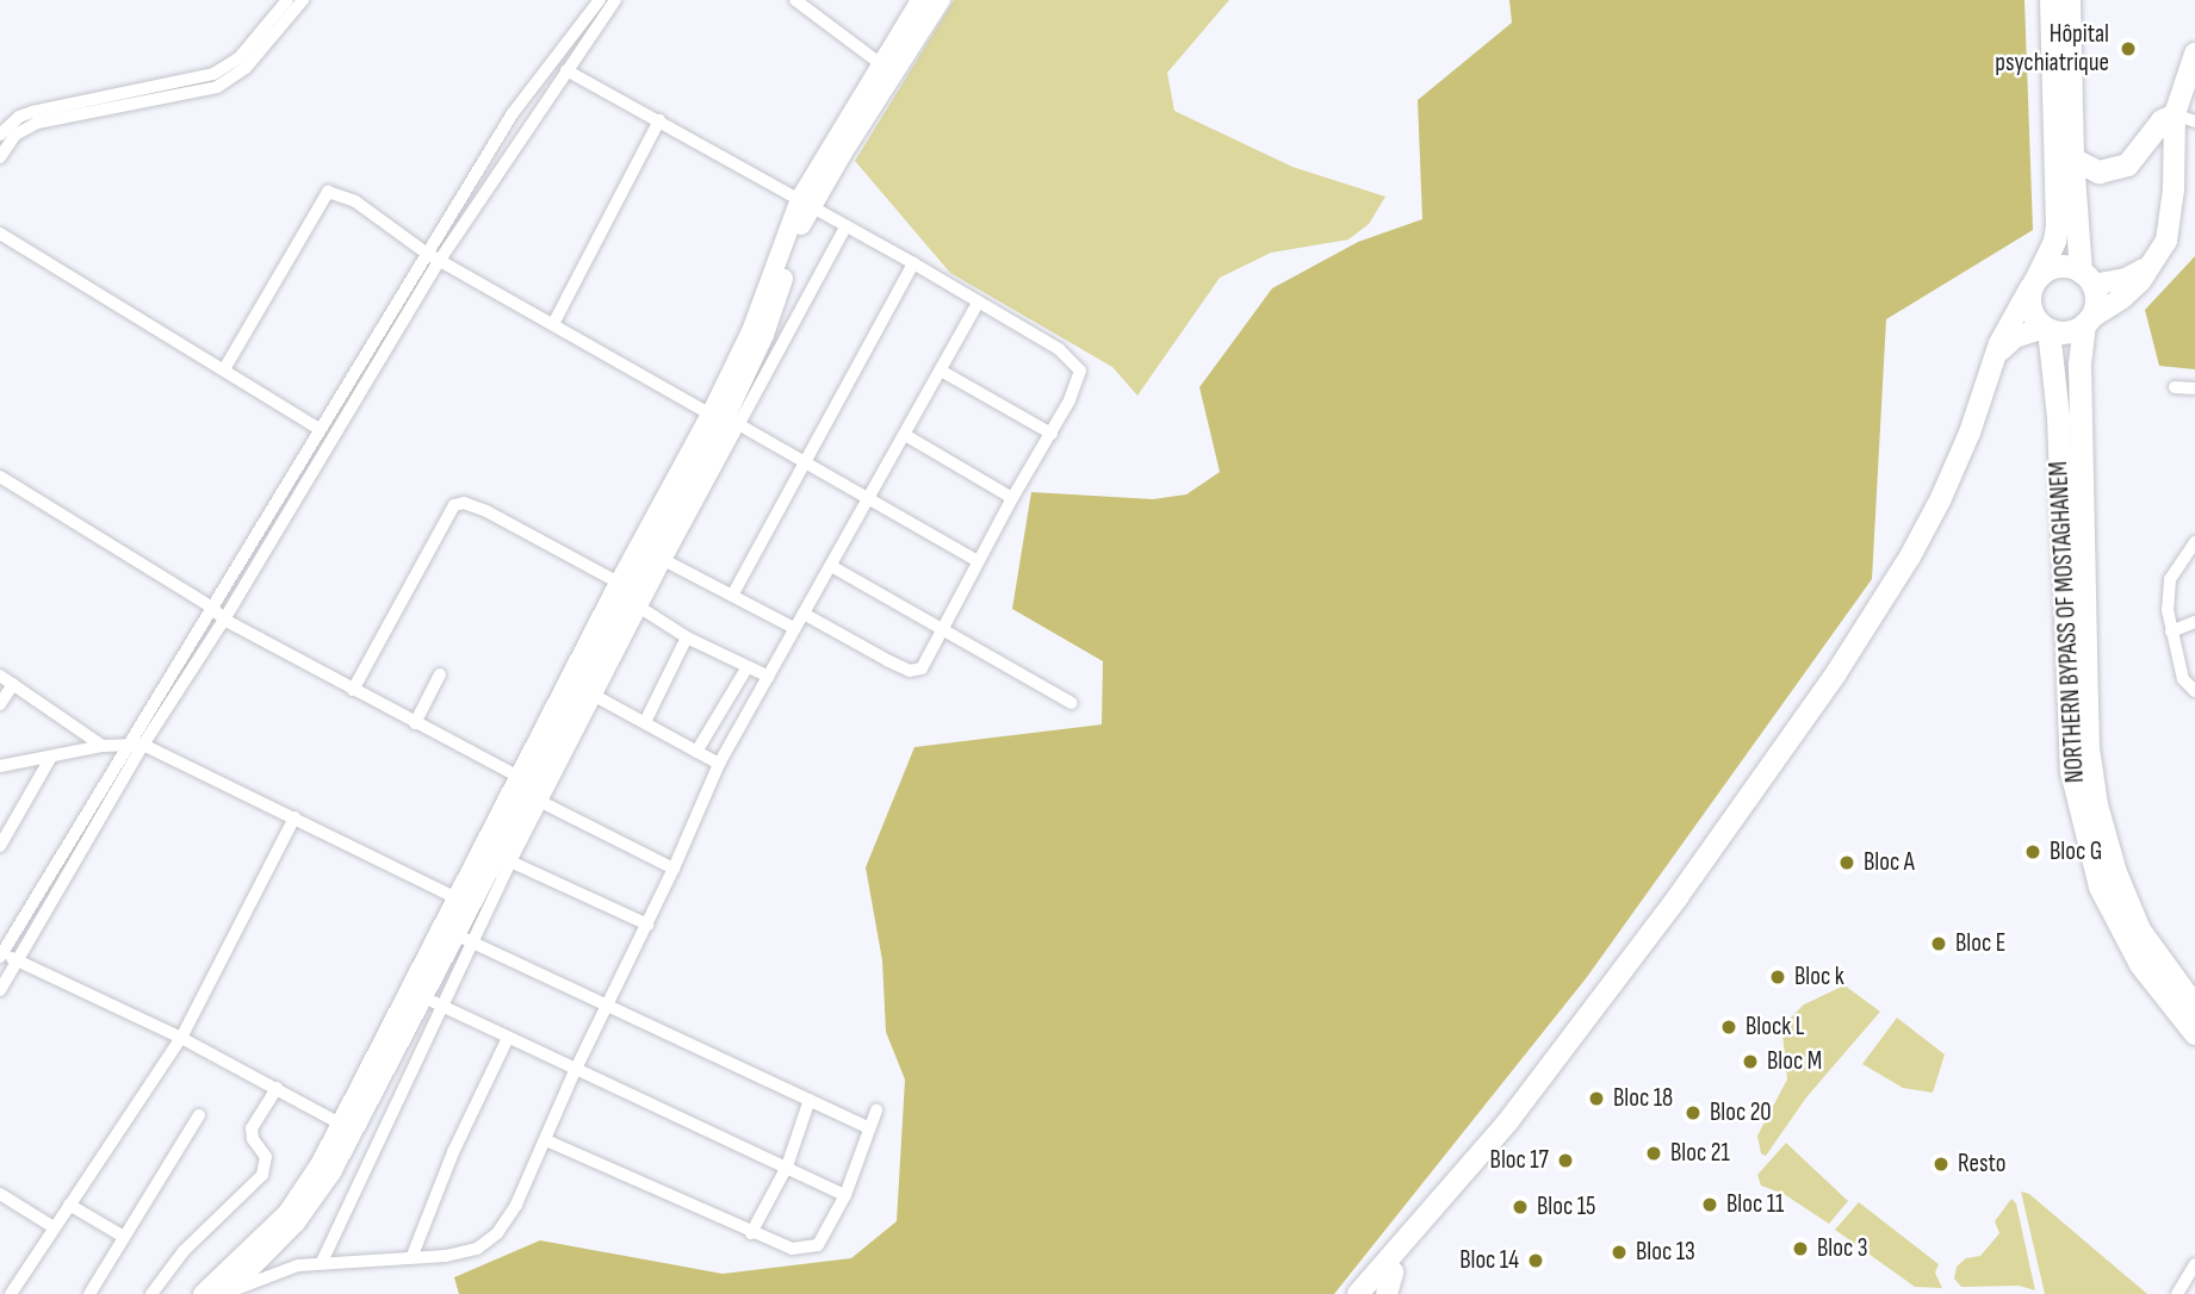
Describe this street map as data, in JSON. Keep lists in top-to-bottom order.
{
  "streets": {
    "highway": ["NORTHERN BYPASS OF MOSTAGHANEM"]
  },
  "places": [
    "Hôpital psychiatrique",
    "Bloc G",
    "Bloc A",
    "Bloc E",
    "Bloc k",
    "Block L",
    "Bloc M",
    "Bloc 18",
    "Bloc 20",
    "Bloc 21",
    "Bloc 17",
    "Resto",
    "Bloc 11",
    "Bloc 15",
    "Bloc 3",
    "Bloc 13",
    "Bloc 14"
  ]
}
